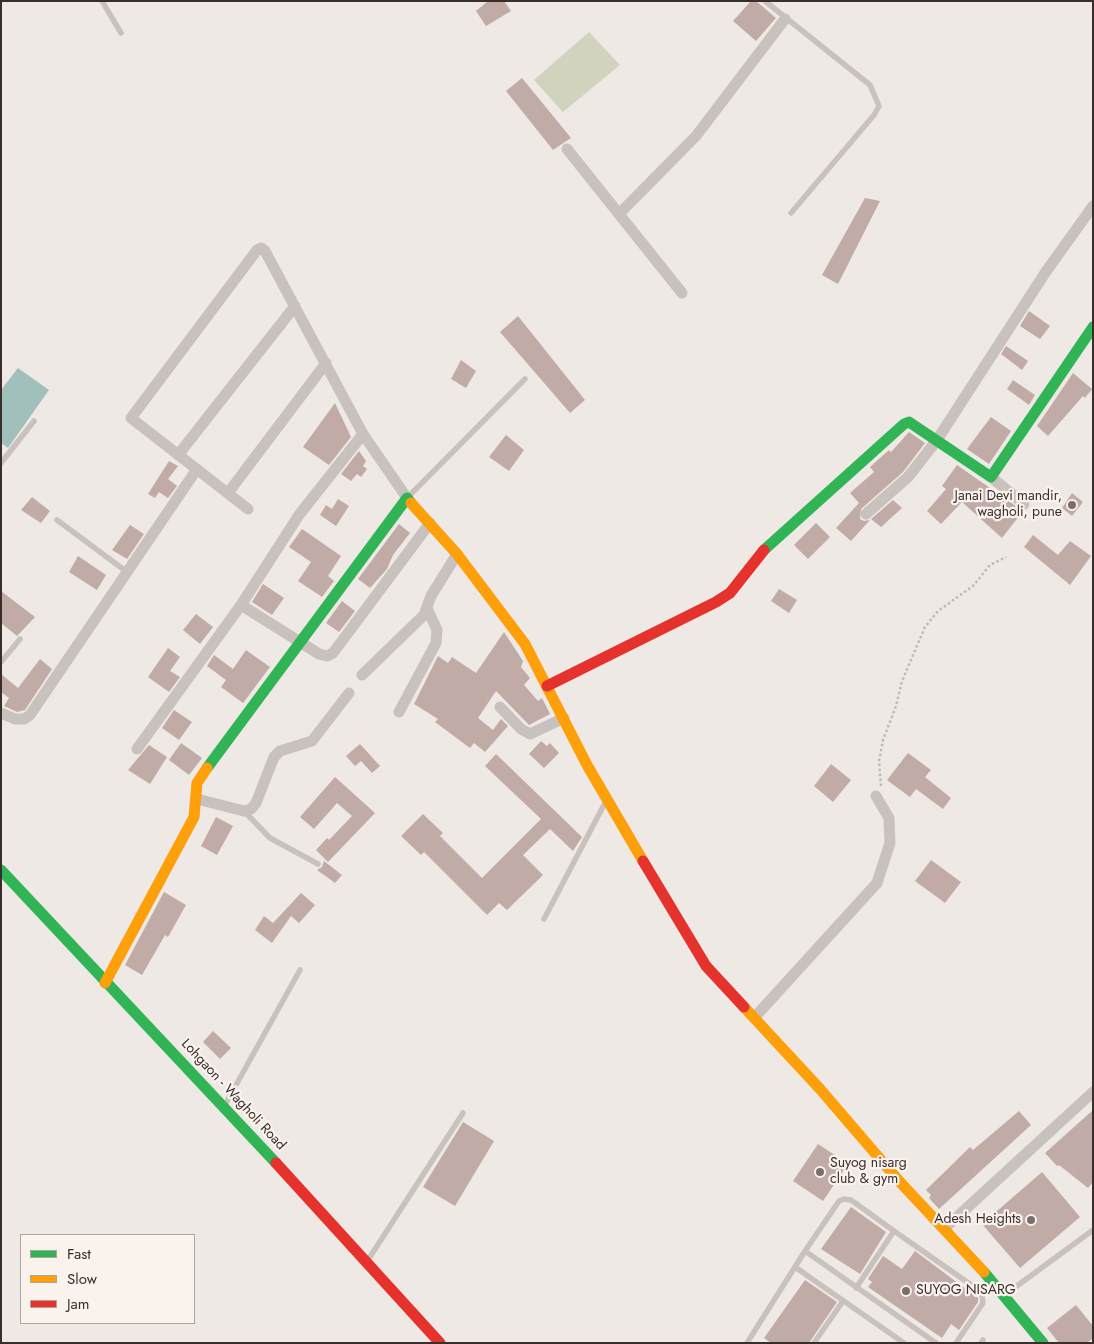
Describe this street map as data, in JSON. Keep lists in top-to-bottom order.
{
  "streets": {
    "street": ["Lohgaon - Wagholi Road"]
  },
  "places": [
    "Janai Devi mandir, wagholi, pune",
    "Suyog nisarg club & gym",
    "Adesh Heights",
    "SUYOG NISARG"
  ],
  "legend": ["Fast", "Slow", "Jam"]
}
